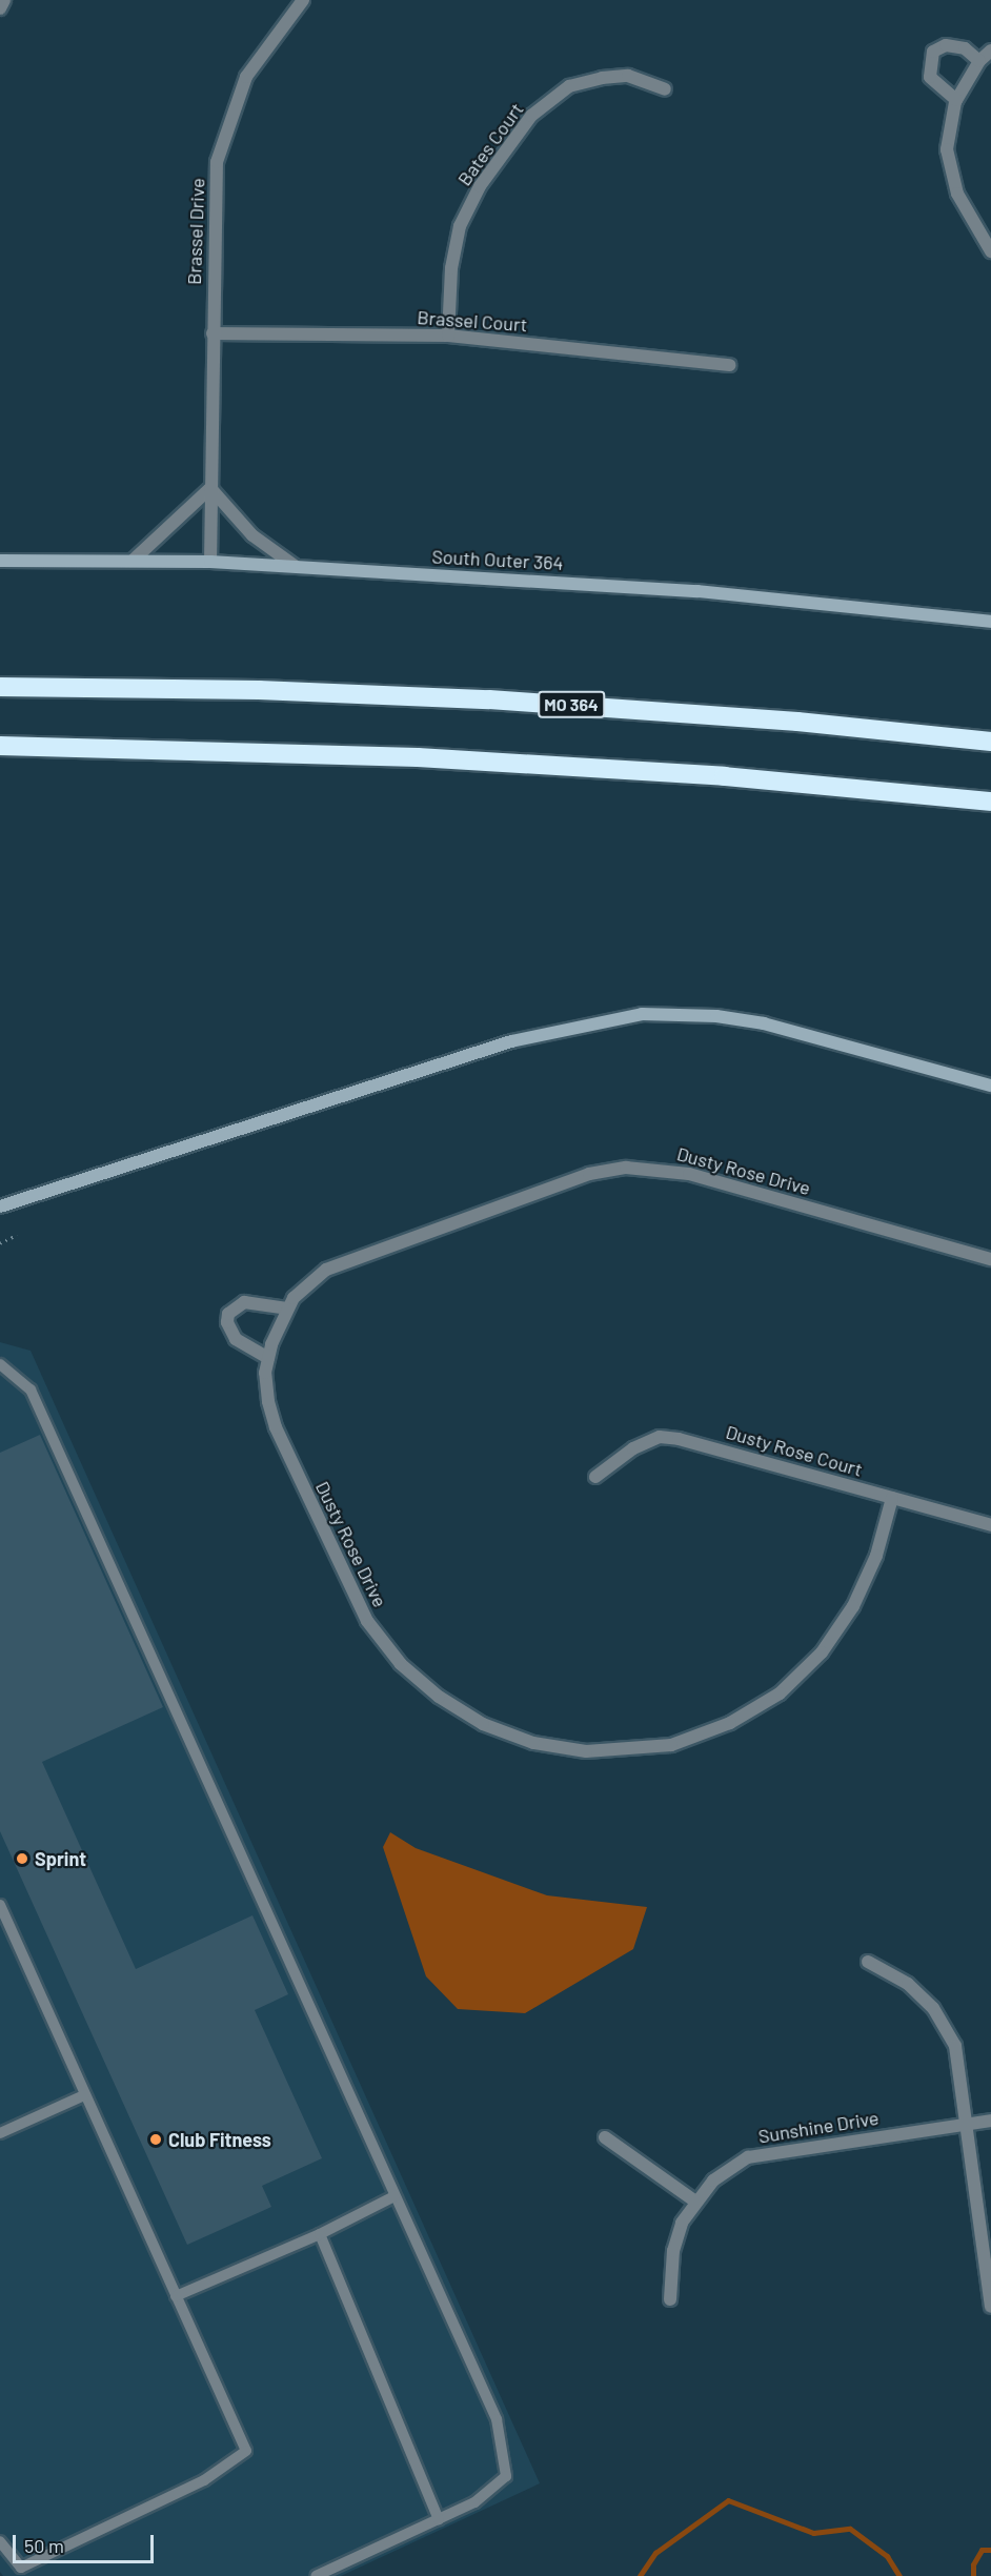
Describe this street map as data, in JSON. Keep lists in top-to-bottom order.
{
  "streets": {
    "highway": ["MO 364"],
    "main road": ["South Outer 364"],
    "street": [
      "Bates Court",
      "Brassel Drive",
      "Brassel Court",
      "Dusty Rose Drive",
      "Dusty Rose Court",
      "Sunshine Drive"
    ]
  },
  "crossings": [
    ["Bates Court", "Brassel Court"],
    ["Brassel Drive", "Brassel Court"],
    ["Brassel Drive", "South Outer 364"],
    ["Dusty Rose Drive", "Dusty Rose Court"]
  ],
  "places": ["Sprint", "Club Fitness"],
  "scale_bar": "50 m"
}
